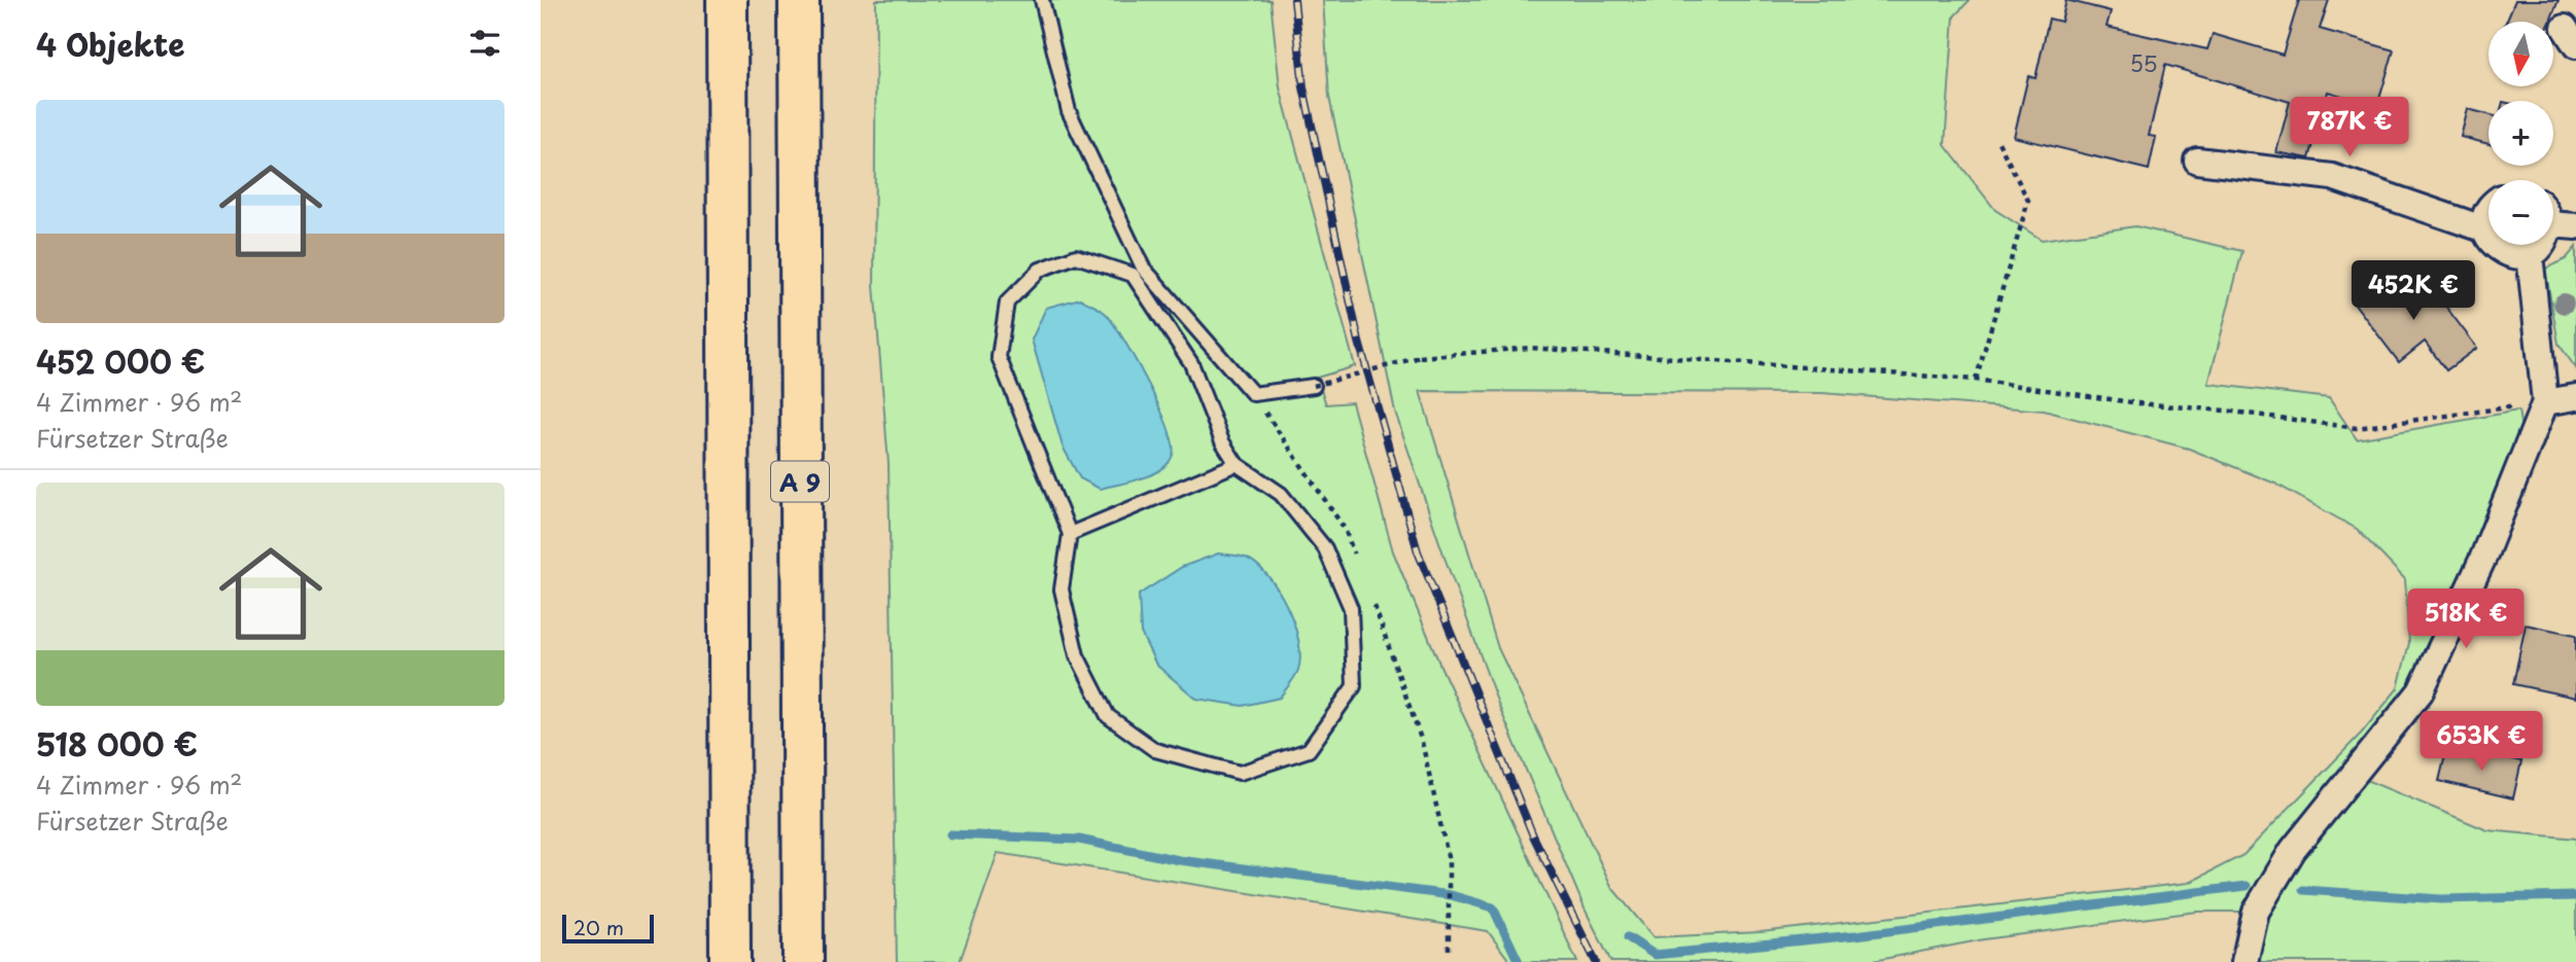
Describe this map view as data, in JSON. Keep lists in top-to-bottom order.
{
  "streets": {
    "highway": ["A 9"]
  },
  "house_numbers": ["55"],
  "scale_bar": "20 m",
  "north": "bottom",
  "page": {
    "heading": "4 Objekte",
    "map_buttons": ["+", "−"],
    "list": [
      {
        "name": "452 000 €",
        "note": "4 Zimmer · 96 m² · Fürsetzer Straße"
      },
      {
        "name": "518 000 €",
        "note": "4 Zimmer · 96 m² · Fürsetzer Straße"
      }
    ],
    "price": [
      "787K €",
      "452K €",
      "518K €",
      "653K €"
    ],
    "scale": "20 m"
  }
}
